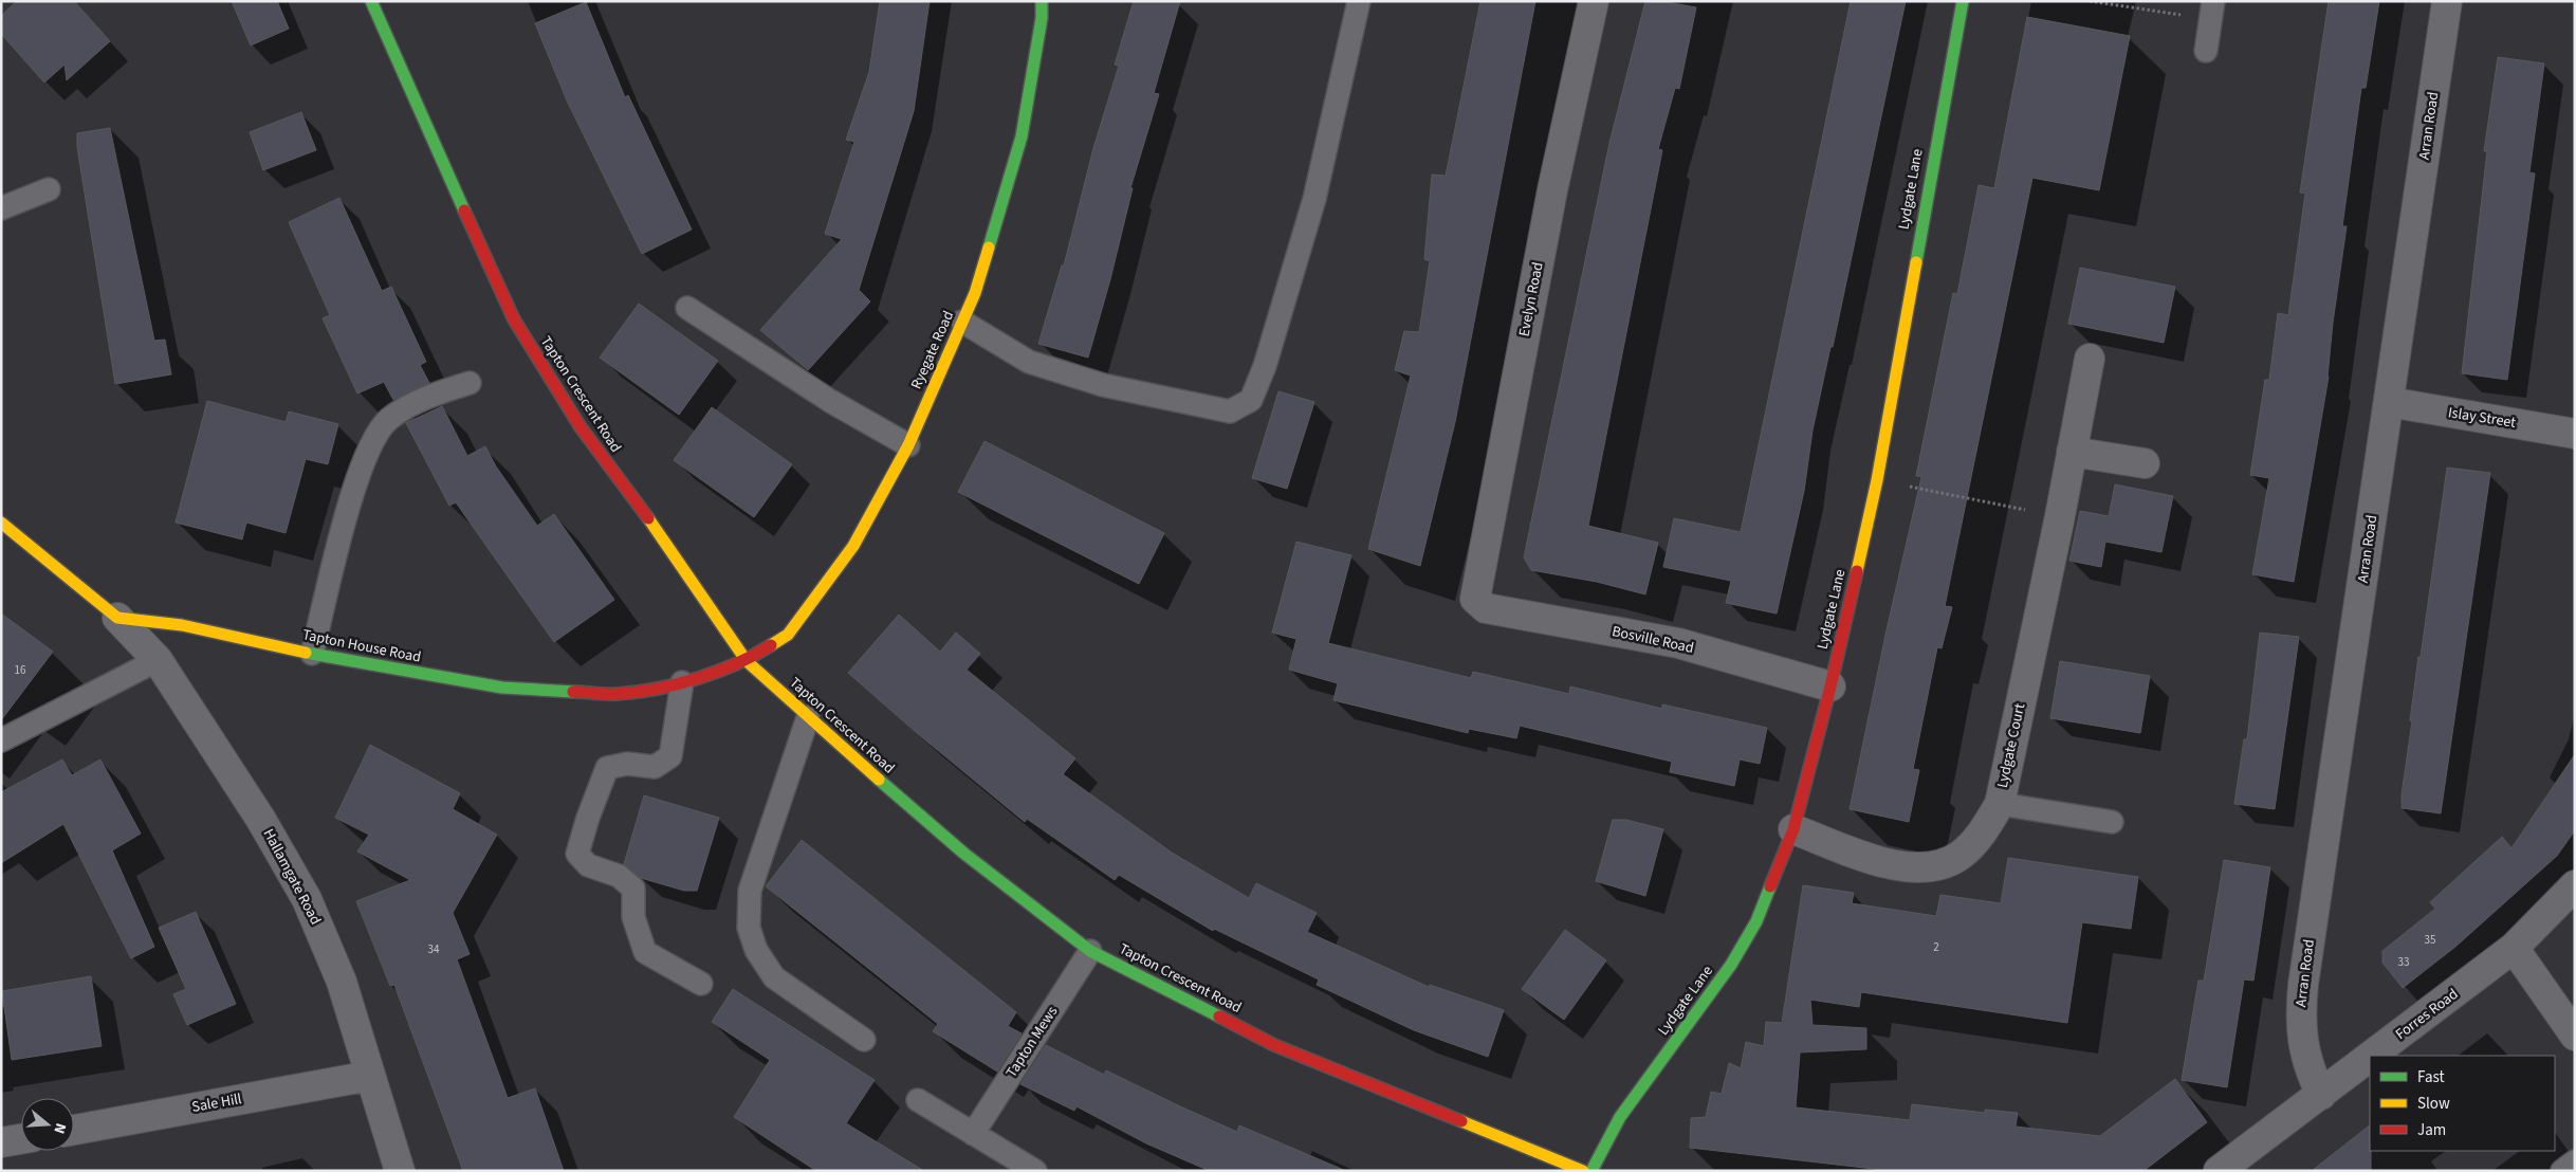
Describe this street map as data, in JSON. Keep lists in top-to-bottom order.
{
  "streets": {
    "street": [
      "Arran Road",
      "Lydgate Lane",
      "Evelyn Road",
      "Ryegate Road",
      "Tapton Crescent Road",
      "Islay Street",
      "Bosville Road",
      "Tapton House Road",
      "Lydgate Court",
      "Hallamgate Road",
      "Forres Road",
      "Sale Hill"
    ],
    "lane": ["Tapton Mews"]
  },
  "crossings": [
    ["Arran Road", "Islay Street"],
    ["Arran Road", "Forres Road"],
    ["Lydgate Lane", "Bosville Road"],
    ["Lydgate Lane", "Lydgate Court"],
    ["Evelyn Road", "Bosville Road"],
    ["Ryegate Road", "Tapton Crescent Road"],
    ["Ryegate Road", "Tapton House Road"],
    ["Tapton Crescent Road", "Tapton House Road"],
    ["Tapton Crescent Road", "Tapton Mews"],
    ["Tapton House Road", "Hallamgate Road"],
    ["Hallamgate Road", "Sale Hill"]
  ],
  "house_numbers": [
    "16",
    "35",
    "2",
    "34",
    "33"
  ],
  "legend": ["Fast", "Slow", "Jam"],
  "north": "right"
}
